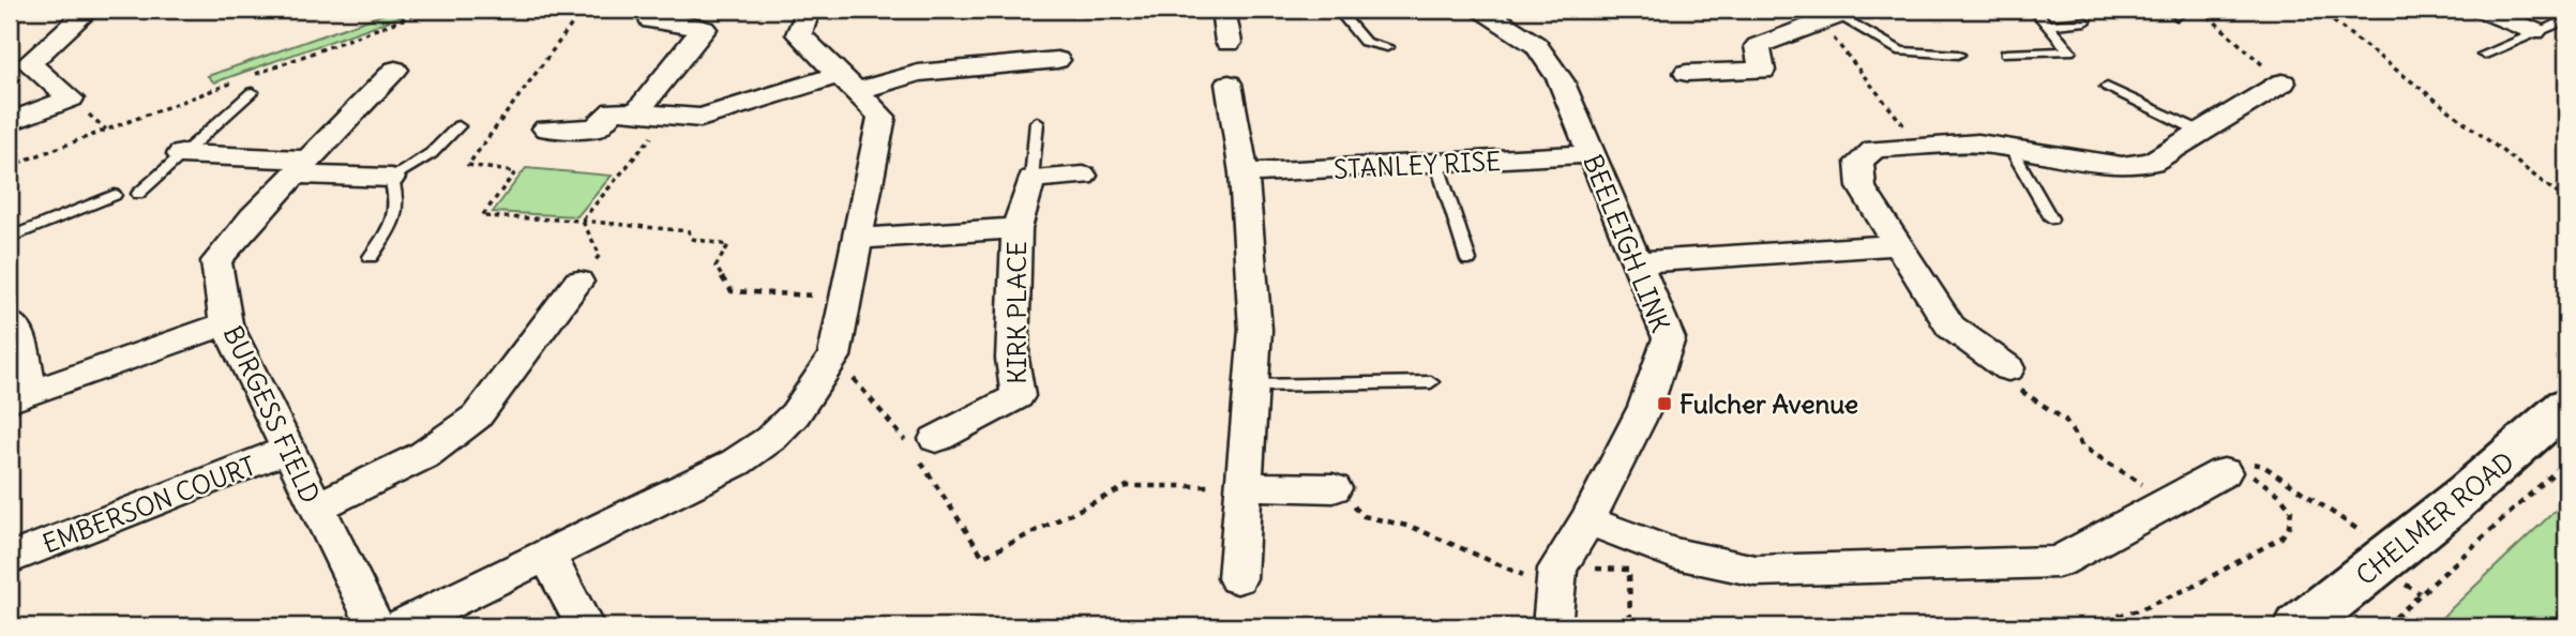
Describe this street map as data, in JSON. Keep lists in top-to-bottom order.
{
  "streets": {
    "main road": ["CHELMER ROAD"],
    "street": [
      "STANLEY RISE",
      "BEELEIGH LINK",
      "KIRK PLACE",
      "BURGESS FIELD",
      "EMBERSON COURT"
    ]
  },
  "crossings": [
    ["STANLEY RISE", "BEELEIGH LINK"],
    ["BURGESS FIELD", "EMBERSON COURT"]
  ],
  "places": {
    "transit": ["Fulcher Avenue"]
  }
}
